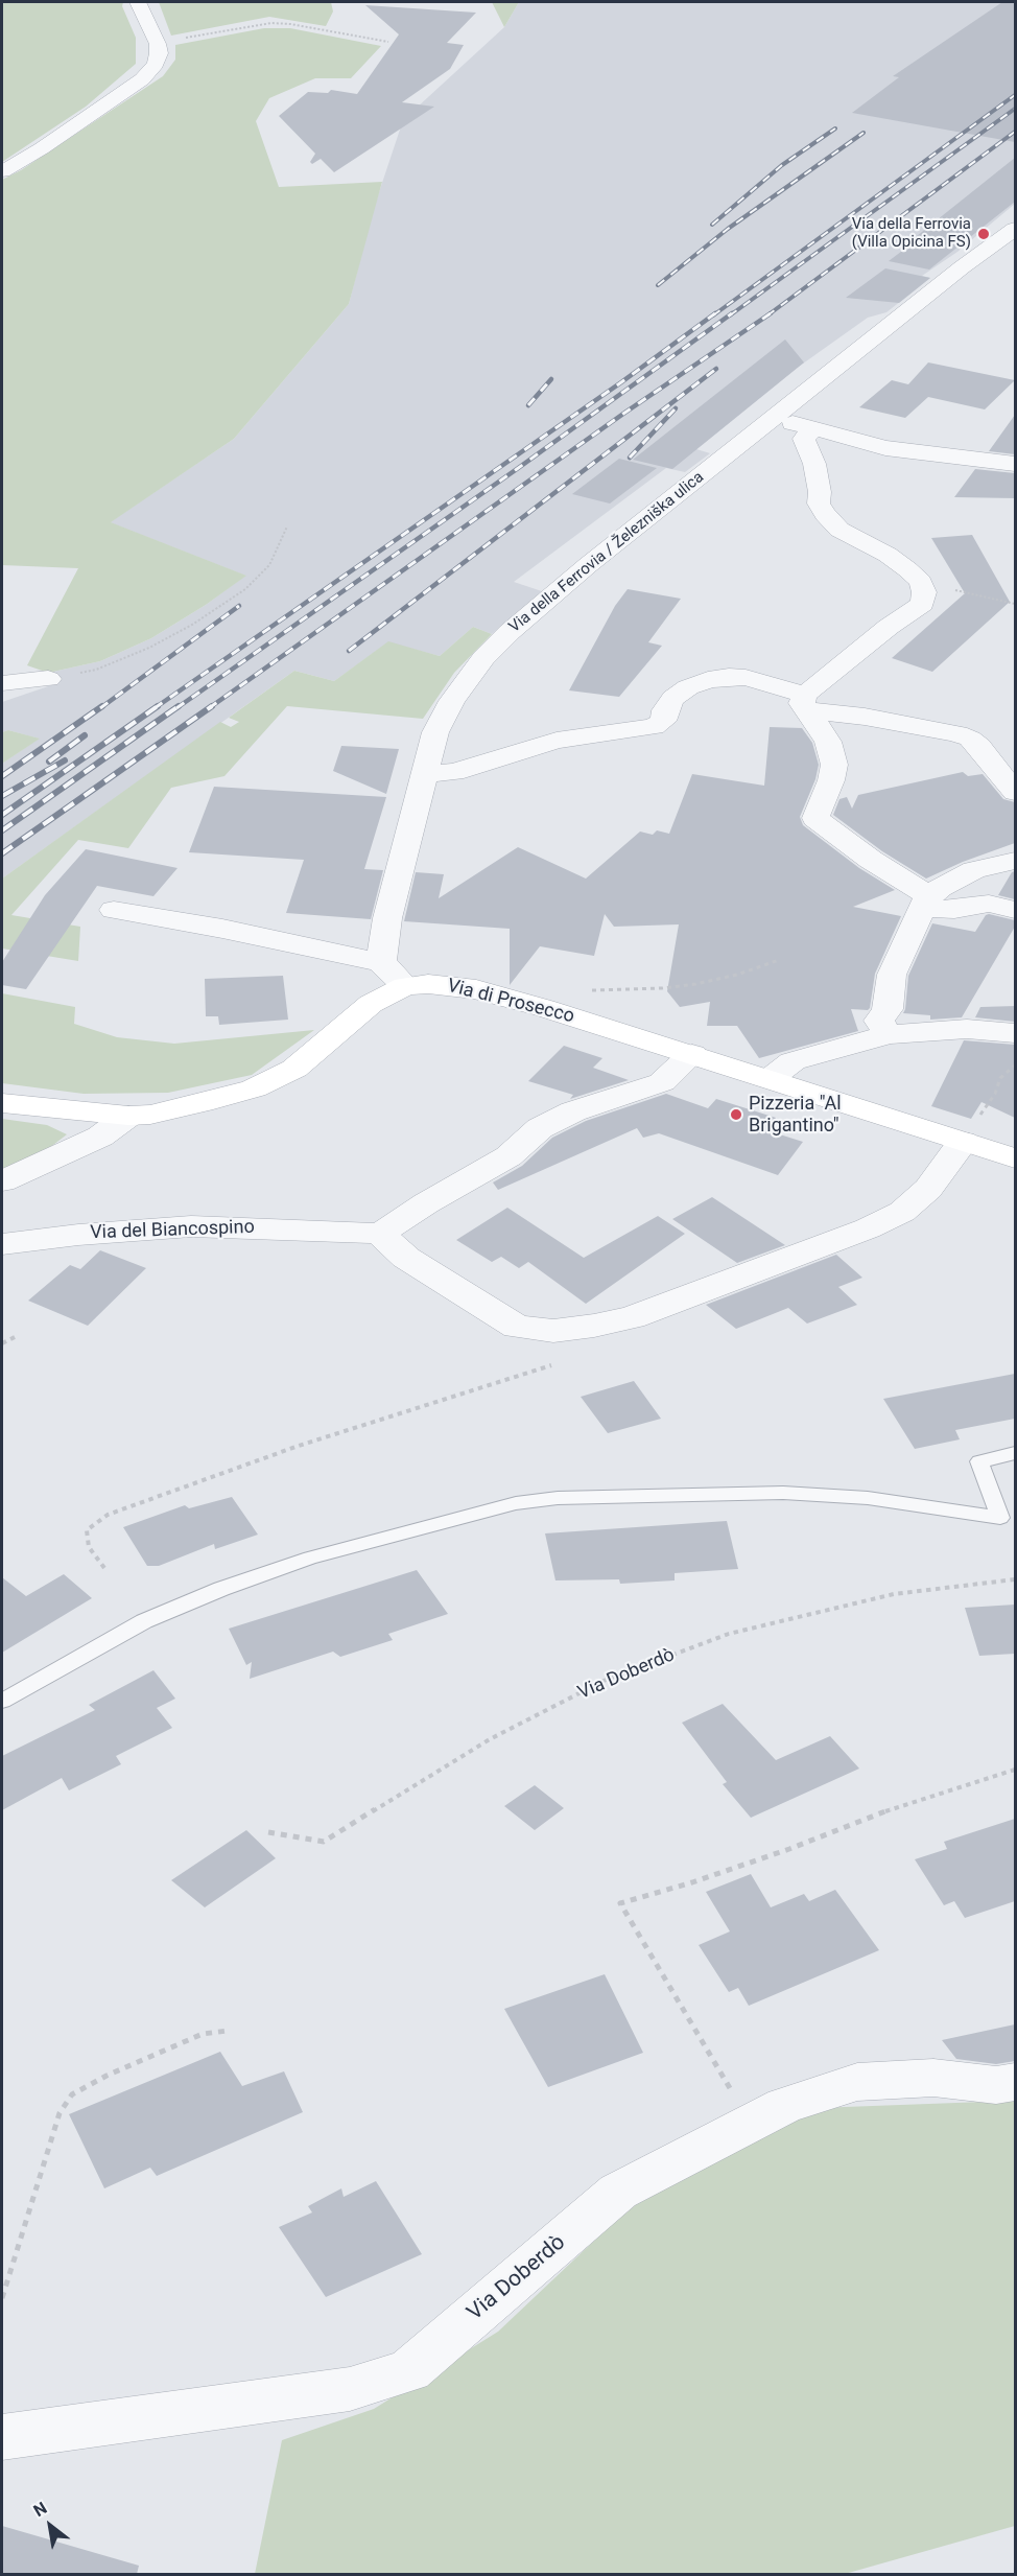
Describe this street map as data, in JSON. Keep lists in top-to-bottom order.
{
  "streets": {
    "main road": ["Via di Prosecco"],
    "street": ["Via della Ferrovia / Železniška ulica", "Via del Biancospino", "Via Doberdò"]
  },
  "places": ["Via della Ferrovia (Villa Opicina FS)", "Pizzeria \"Al Brigantino\""],
  "north": "top left"
}
